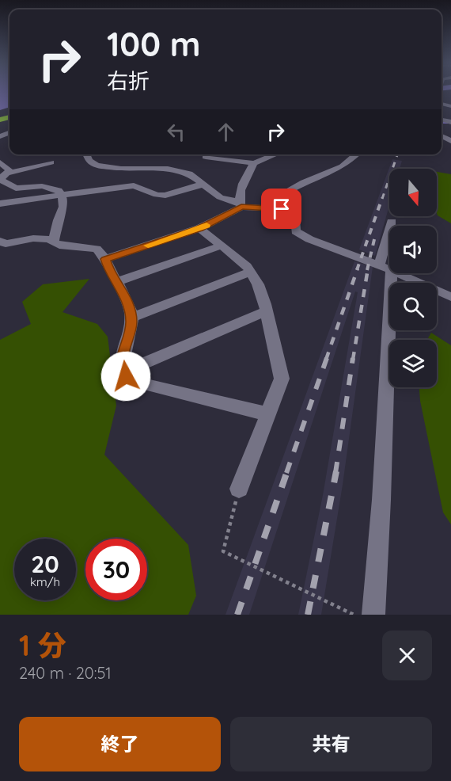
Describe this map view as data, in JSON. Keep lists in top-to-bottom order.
{
  "north": "bottom",
  "page": {
    "turn": ["100 m", "右折"],
    "speed": "20 km/h",
    "limit": "30",
    "heading": ["1 分", "240 m · 20:51"],
    "buttons": ["終了", "共有"]
  }
}
